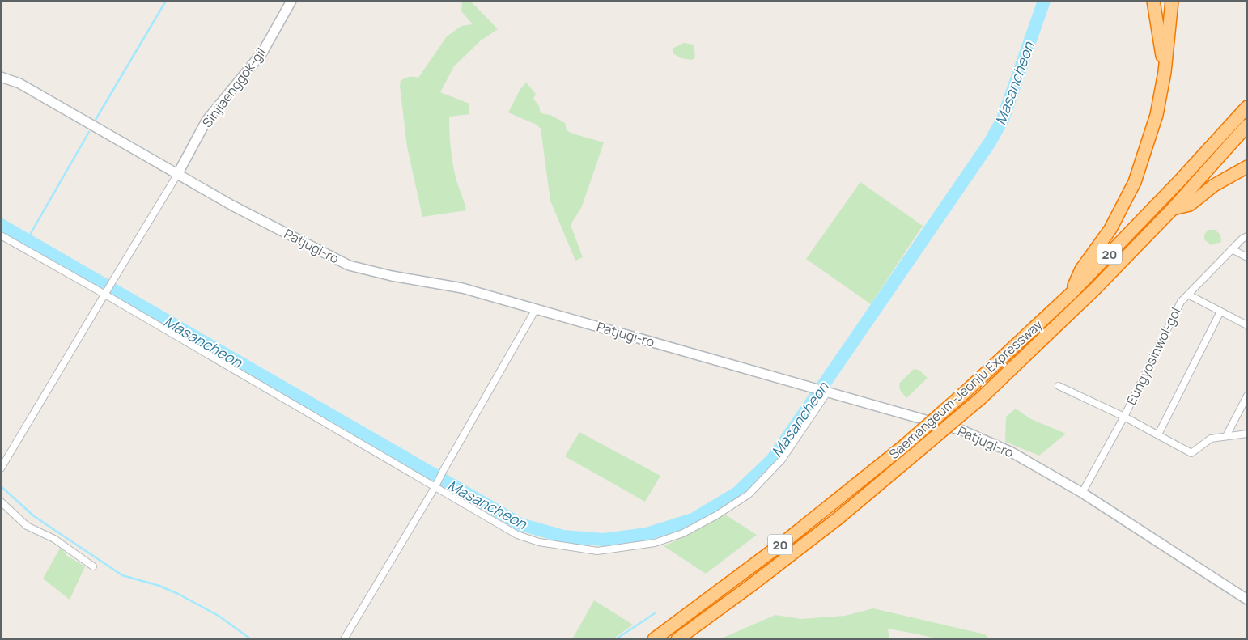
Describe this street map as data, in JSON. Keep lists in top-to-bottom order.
{
  "streets": {
    "highway": ["20", "Saemangeum-Jeonju Expressway"],
    "street": ["Sinjiaenggok-gil", "Patjugi-ro", "Eungyosinwol-gol"]
  },
  "crossings": [
    ["Sinjiaenggok-gil", "Patjugi-ro"],
    ["Patjugi-ro", "Eungyosinwol-gol"]
  ],
  "water": ["Masancheon"]
}
